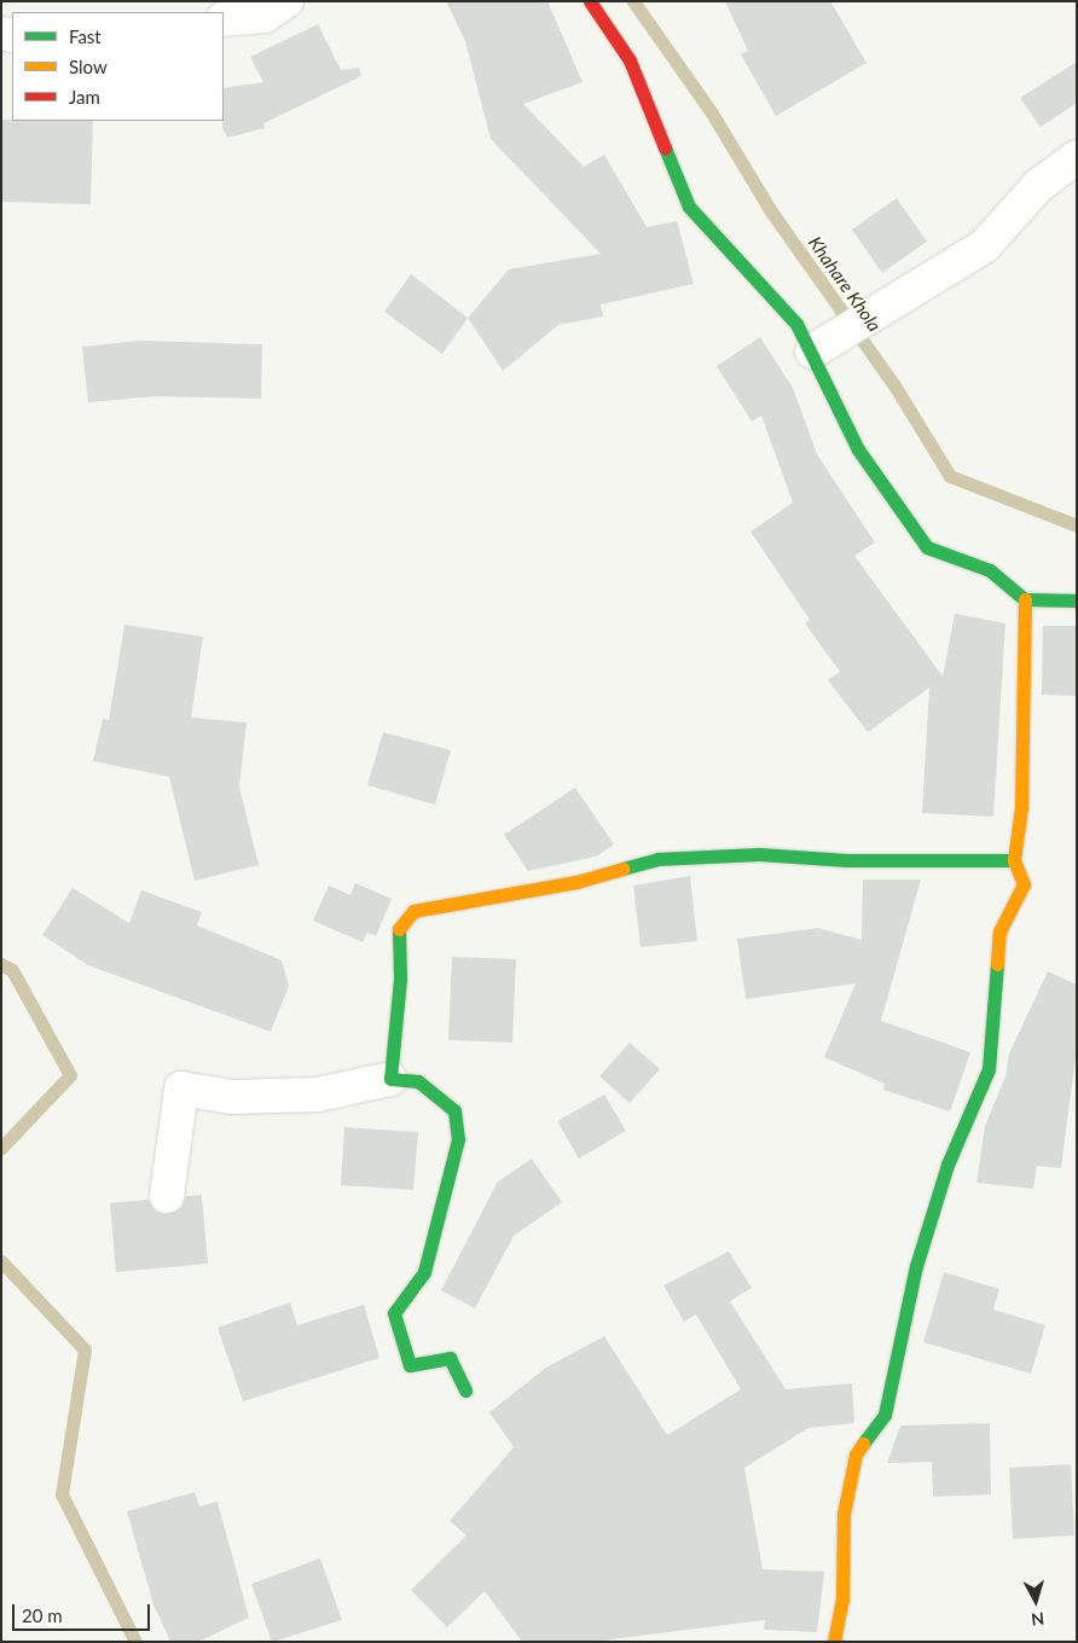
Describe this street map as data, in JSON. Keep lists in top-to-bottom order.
{
  "water": ["Khahare Khola"],
  "legend": ["Fast", "Slow", "Jam"],
  "scale_bar": "20 m",
  "north": "bottom"
}
